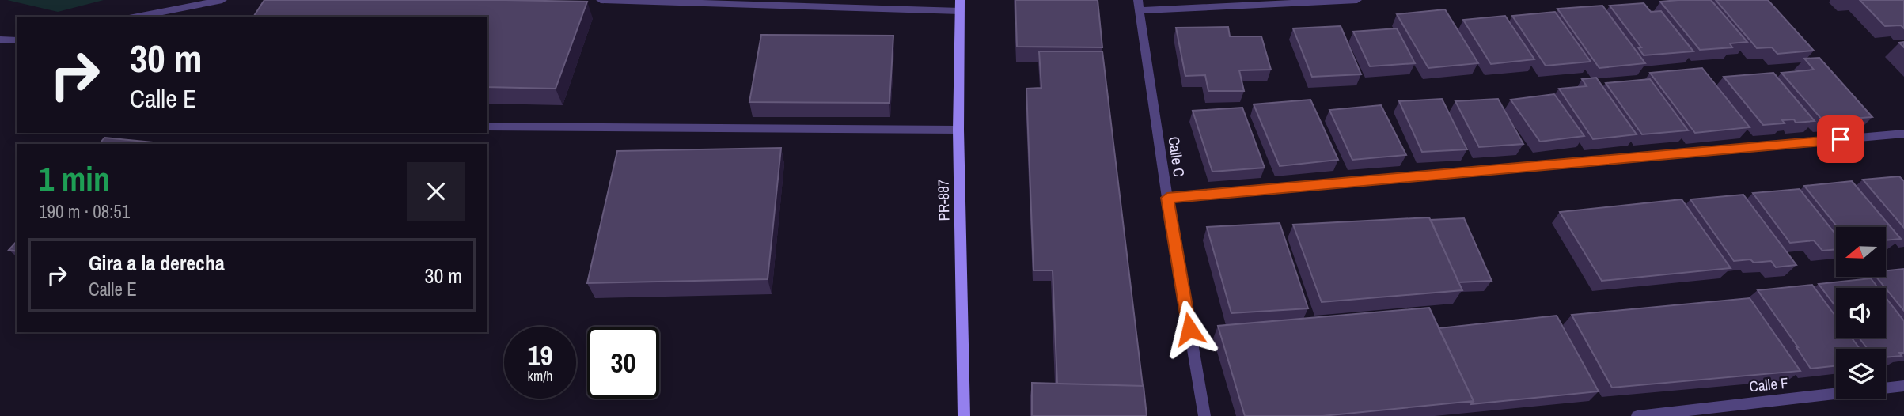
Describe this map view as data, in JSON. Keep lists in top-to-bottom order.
{
  "streets": {
    "street": ["Calle C", "PR-887", "Calle F"]
  },
  "north": "left",
  "page": {
    "turn": ["30 m", "Calle E"],
    "heading": ["1 min", "190 m · 08:51"],
    "list": [
      {
        "name": "Gira a la derecha",
        "note": "Calle E",
        "value": "30 m"
      }
    ],
    "speed": "19 km/h",
    "limit": "30"
  }
}
